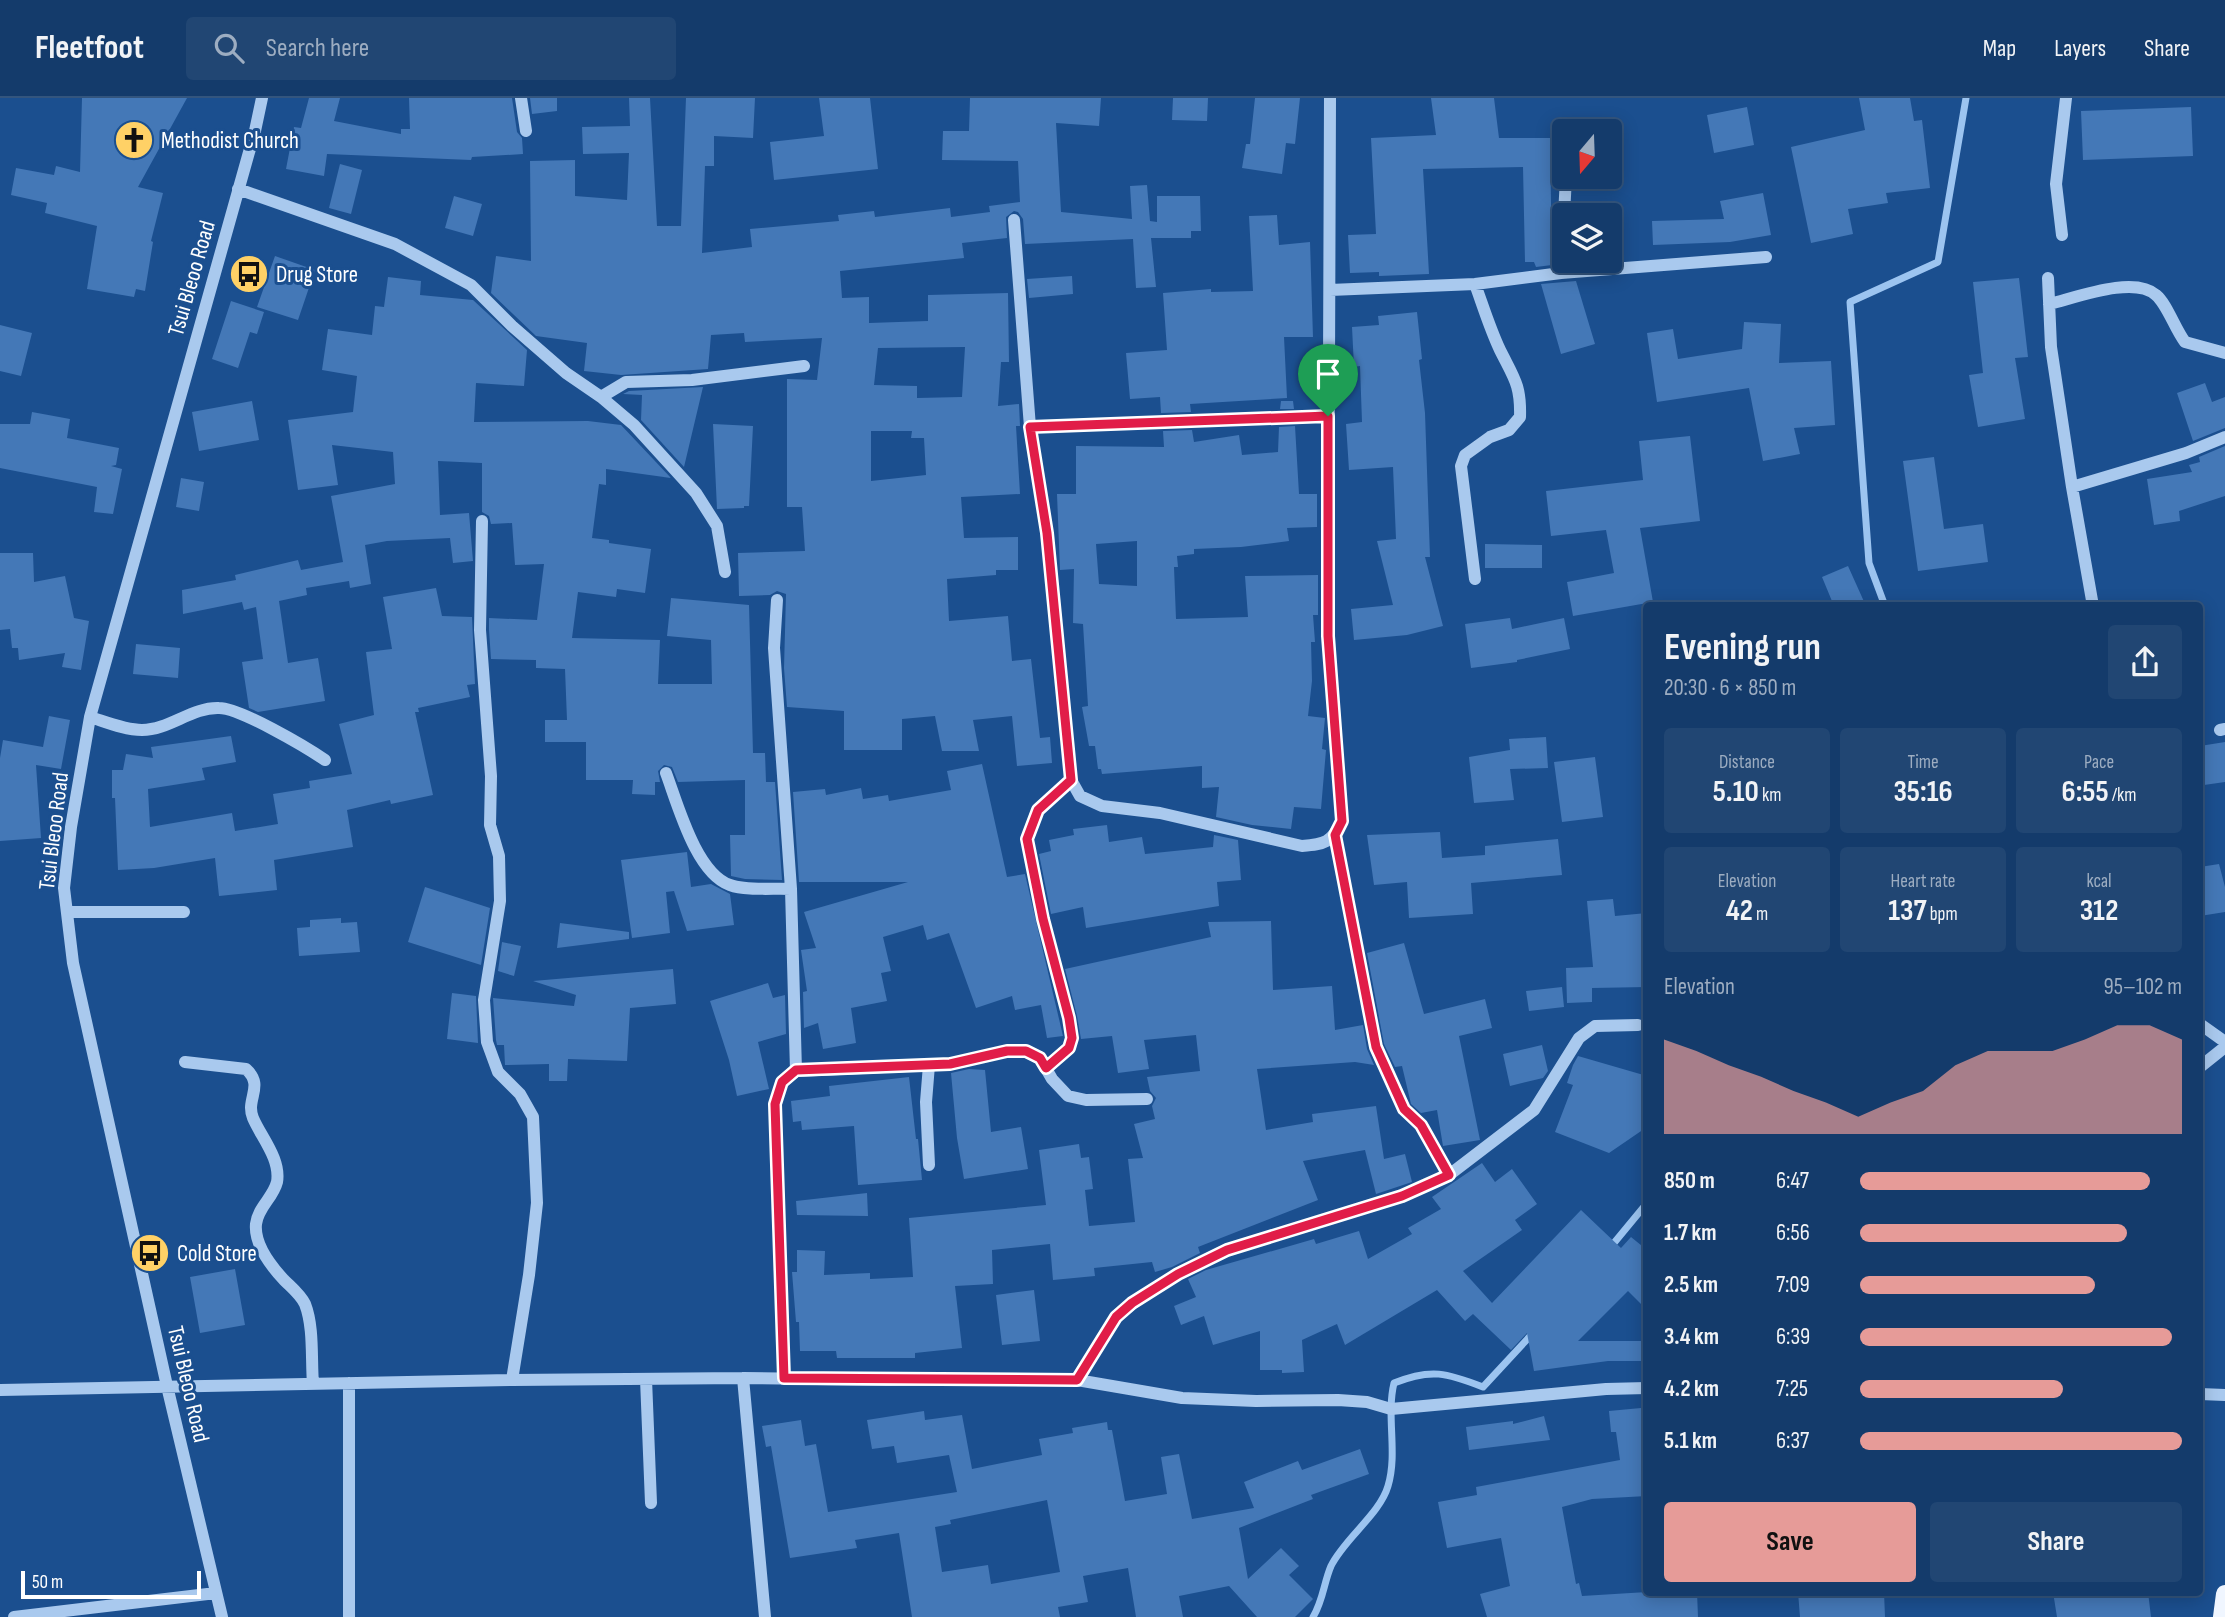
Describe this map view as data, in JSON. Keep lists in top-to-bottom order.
{
  "streets": {
    "street": ["Tsui Bleoo Road"]
  },
  "places": {
    "church": ["Methodist Church"],
    "bus stop": ["Drug Store", "Cold Store"]
  },
  "scale_bar": "50 m",
  "north": "bottom",
  "page": {
    "header": "Fleetfoot",
    "search": "Search here",
    "nav": ["Map", "Layers", "Share"],
    "heading": ["Evening run", "20:30 · 6 × 850 m"],
    "stats": [
      ["Distance", "5.10 km"],
      ["Time", "35:16"],
      ["Pace", "6:55 /km"],
      ["Elevation", "42 m"],
      ["Heart rate", "137 bpm"],
      ["kcal", "312"]
    ],
    "chart": ["Elevation", "95–102 m"],
    "list": [
      {
        "name": "850 m",
        "note": "6:47"
      },
      {
        "name": "1.7 km",
        "note": "6:56"
      },
      {
        "name": "2.5 km",
        "note": "7:09"
      },
      {
        "name": "3.4 km",
        "note": "6:39"
      },
      {
        "name": "4.2 km",
        "note": "7:25"
      },
      {
        "name": "5.1 km",
        "note": "6:37"
      }
    ],
    "buttons": ["Save", "Share"],
    "scale": "50 m"
  }
}
